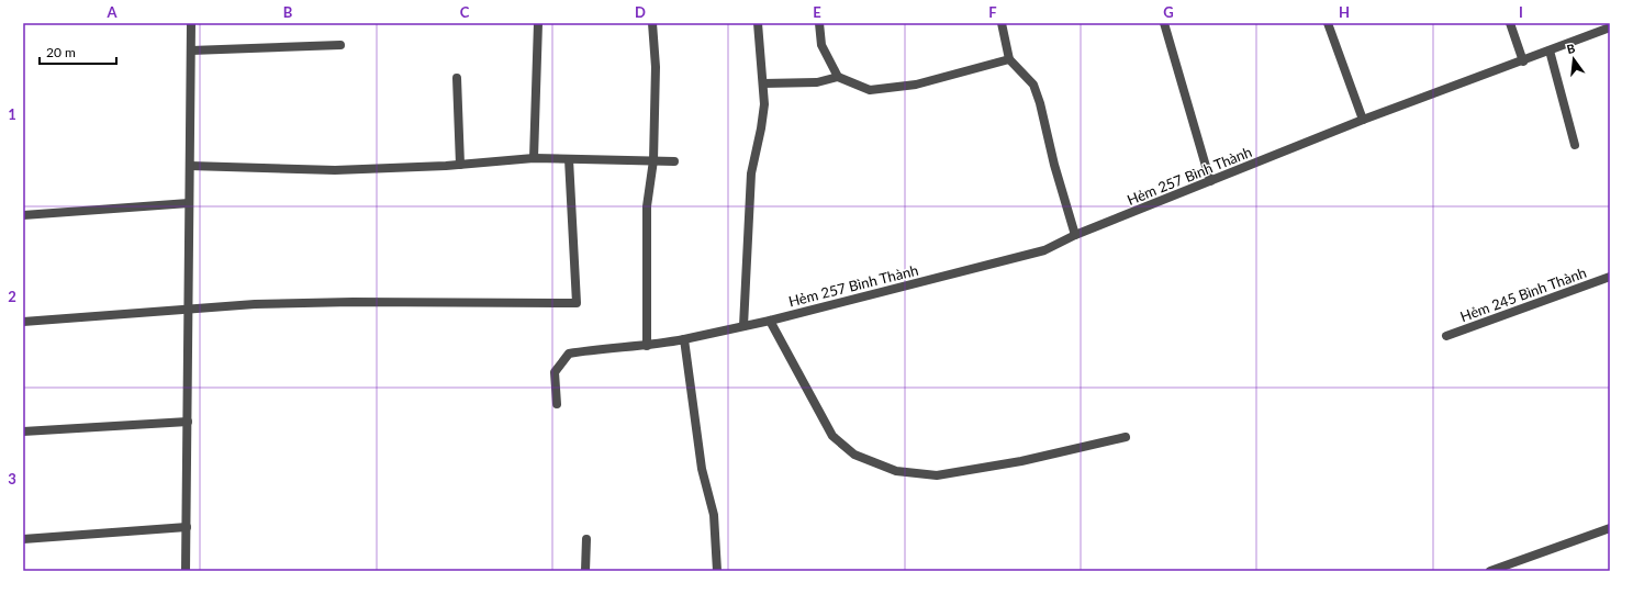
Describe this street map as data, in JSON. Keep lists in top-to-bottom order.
{
  "streets": {
    "street": ["Hẻm 257 Bình Thành", "Hẻm 245 Bình Thành"]
  },
  "scale_bar": "20 m",
  "north": "top",
  "grid": {
    "columns": [
      "A",
      "B",
      "C",
      "D",
      "E",
      "F",
      "G",
      "H",
      "I"
    ],
    "rows": ["1", "2", "3"]
  }
}
